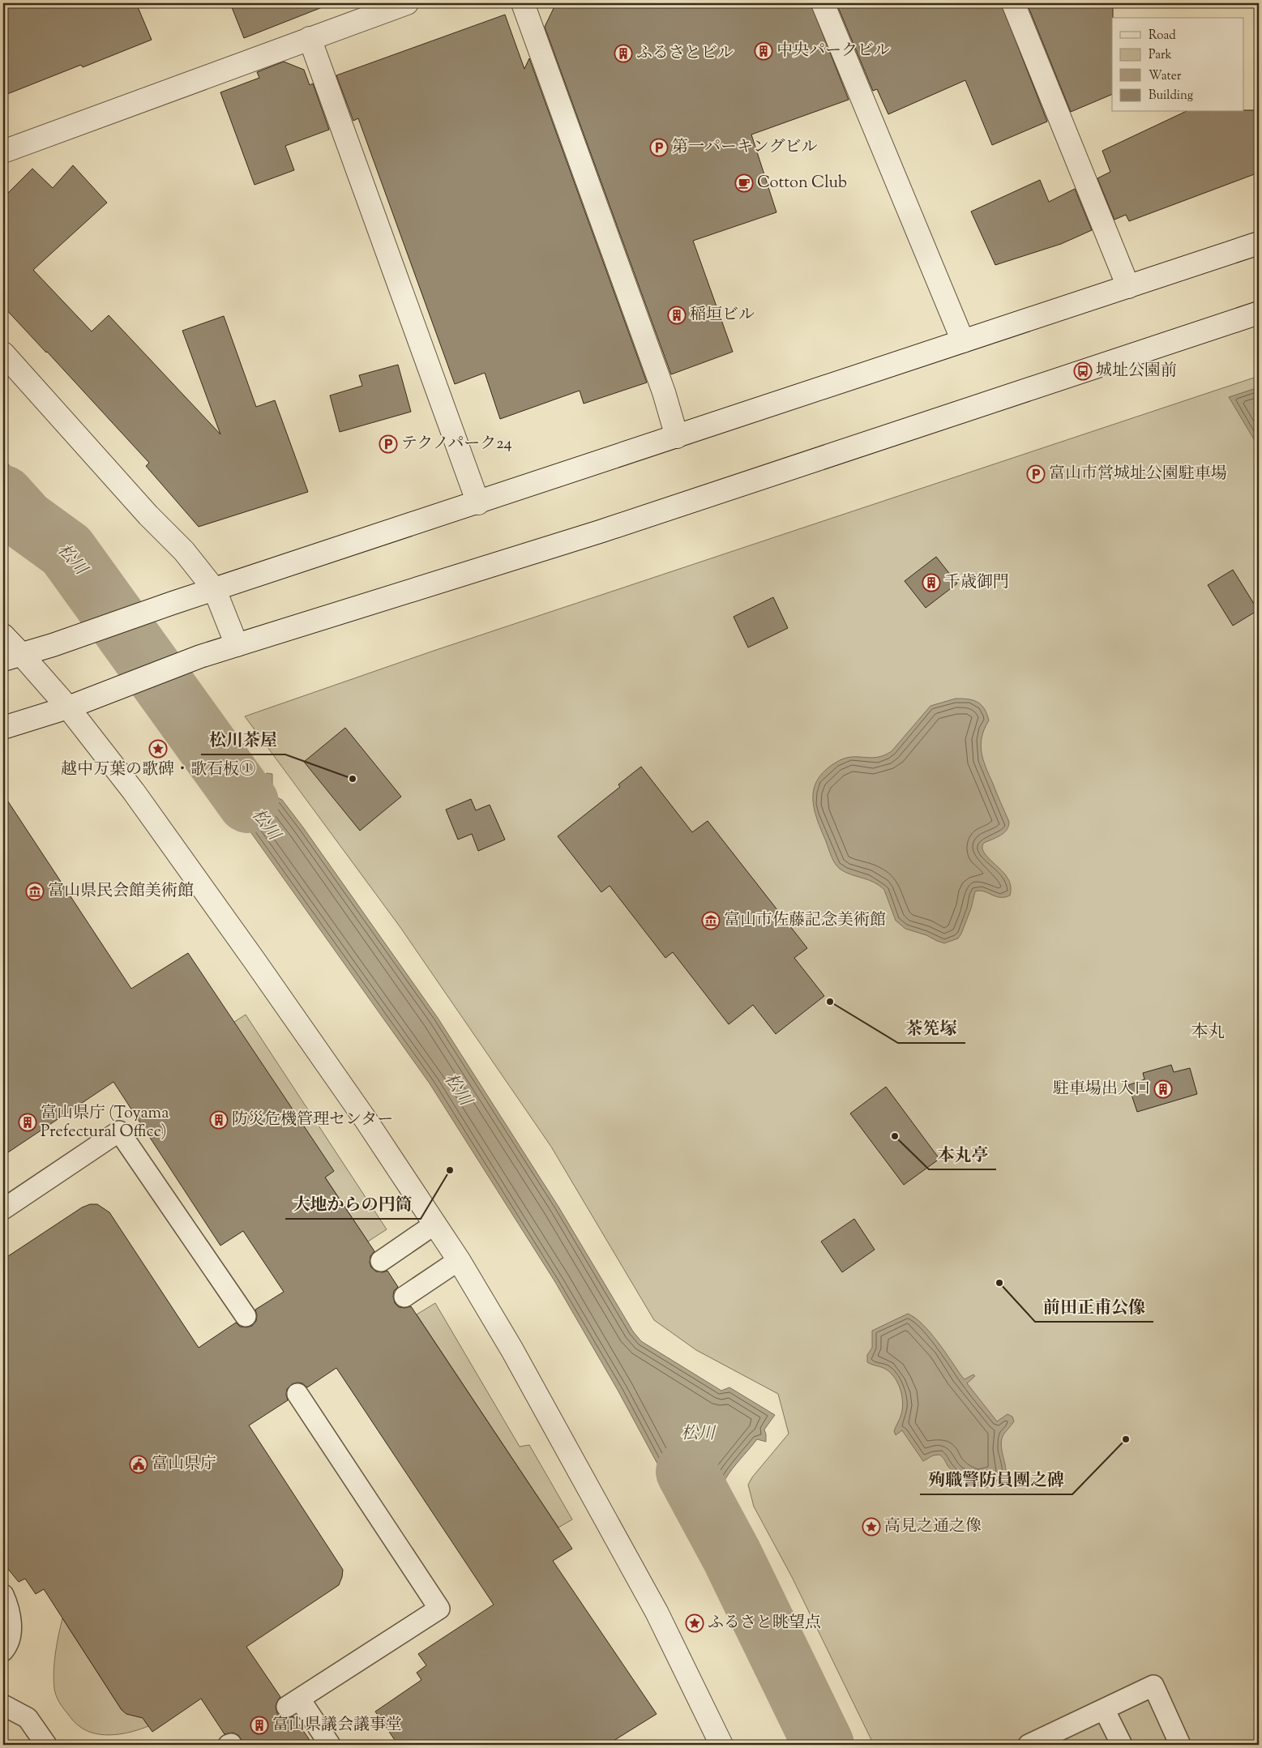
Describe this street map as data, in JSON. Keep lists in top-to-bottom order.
{
  "districts": ["本丸"],
  "water": ["松川"],
  "places": {
    "building": [
      "中央パークビル",
      "ふるさとビル",
      "稲垣ビル",
      "千歳御門",
      "駐車場出入口",
      "防災危機管理センター",
      "富山県庁 (Toyama Prefectural Office)",
      "富山県議会議事堂"
    ],
    "parking": ["第一パーキングビル", "テクノパーク24", "富山市営城址公園駐車場"],
    "cafe": ["Cotton Club"],
    "bus stop": ["城址公園前"],
    "place": ["越中万葉の歌碑・歌石板①", "高見之通之像", "ふるさと眺望点"],
    "other": [
      "松川茶屋",
      "茶筅塚",
      "本丸亭",
      "大地からの円筒",
      "前田正甫公像",
      "殉職警防員團之碑"
    ],
    "museum": ["富山県民会館美術館", "富山市佐藤記念美術館"],
    "public building": ["富山県庁"]
  },
  "legend": [
    "Road",
    "Park",
    "Water",
    "Building"
  ]
}
